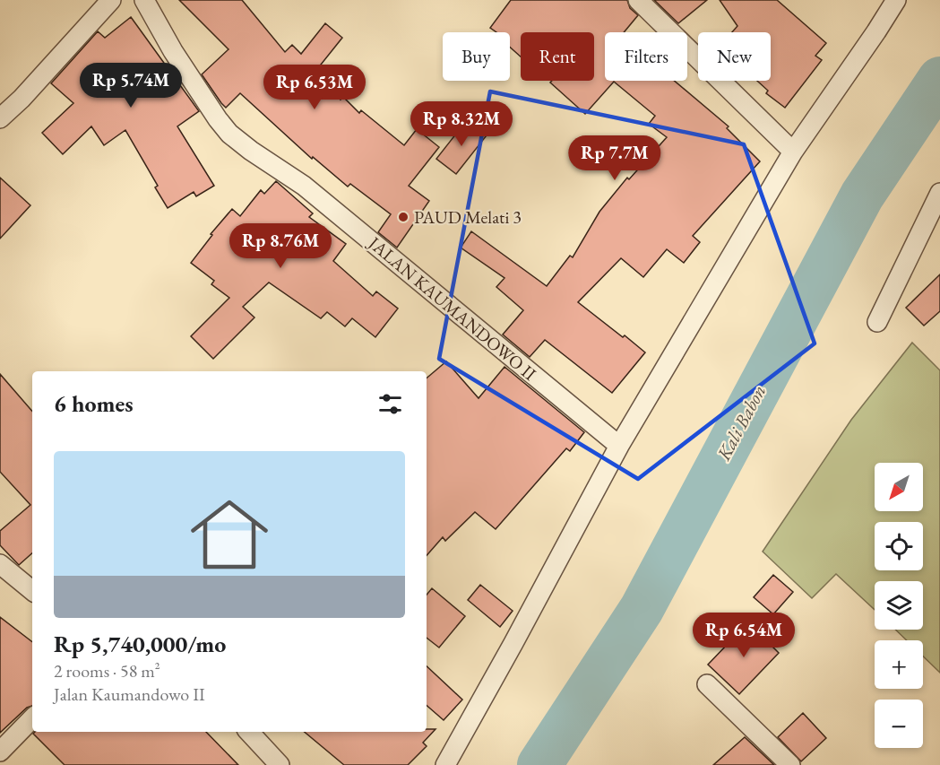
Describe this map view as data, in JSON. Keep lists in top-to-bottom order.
{
  "streets": {
    "street": ["JALAN KAUMANDOWO II"]
  },
  "water": ["Kali Babon"],
  "places": ["PAUD Melati 3"],
  "north": "bottom left",
  "page": {
    "chip": [
      "Buy",
      "Rent",
      "Filters",
      "New"
    ],
    "price": [
      "Rp 5.74M",
      "Rp 6.53M",
      "Rp 8.32M",
      "Rp 7.7M",
      "Rp 8.76M",
      "Rp 6.54M"
    ],
    "heading": "6 homes",
    "list": [
      {
        "name": "Rp 5,740,000/mo",
        "note": "2 rooms · 58 m² · Jalan Kaumandowo II"
      }
    ],
    "map_buttons": ["+", "−"]
  }
}
